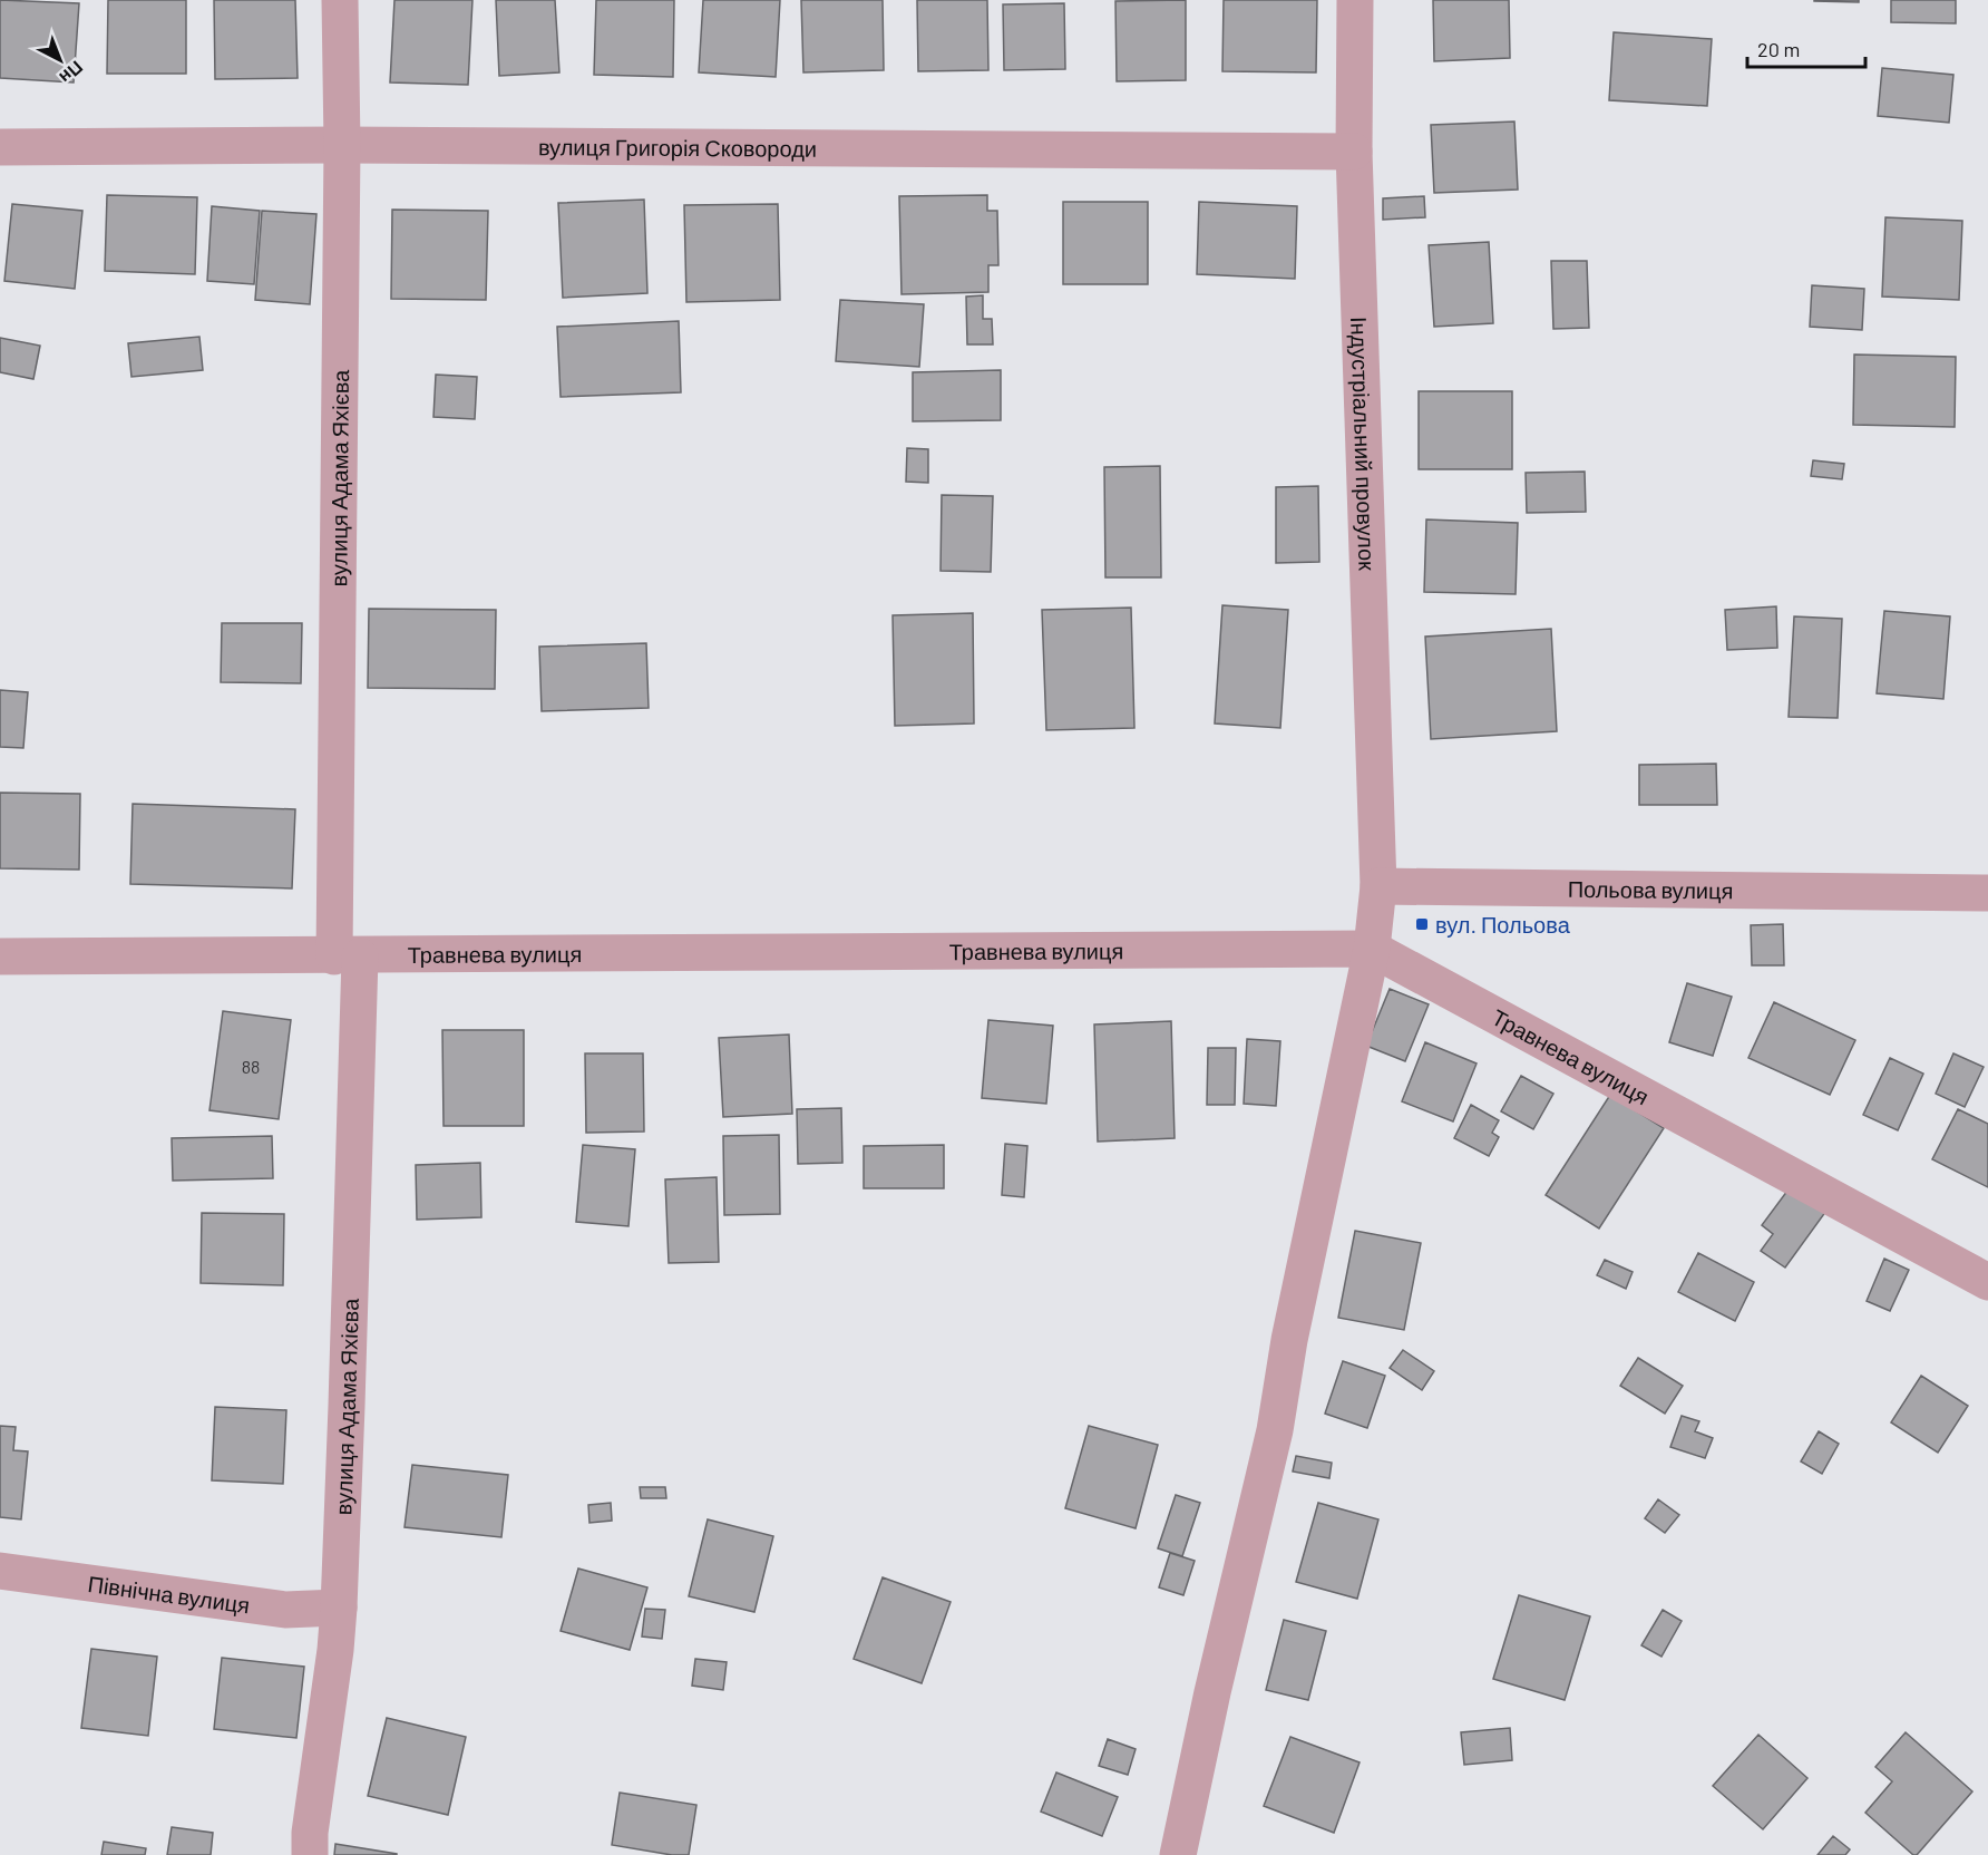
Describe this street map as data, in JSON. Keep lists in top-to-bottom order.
{
  "streets": {
    "street": [
      "вулиця Григорія Сковороди",
      "Індустріальний провулок",
      "вулиця Адама Яхієва",
      "Польова вулиця",
      "Травнева вулиця",
      "Північна вулиця"
    ]
  },
  "crossings": [
    ["вулиця Григорія Сковороди", "Індустріальний провулок"],
    ["вулиця Григорія Сковороди", "вулиця Адама Яхієва"],
    ["Індустріальний провулок", "Польова вулиця"],
    ["вулиця Адама Яхієва", "Травнева вулиця"],
    ["вулиця Адама Яхієва", "Північна вулиця"]
  ],
  "places": {
    "transit": ["вул. Польова"]
  },
  "house_numbers": ["88"],
  "scale_bar": "20 m",
  "north": "bottom right"
}
